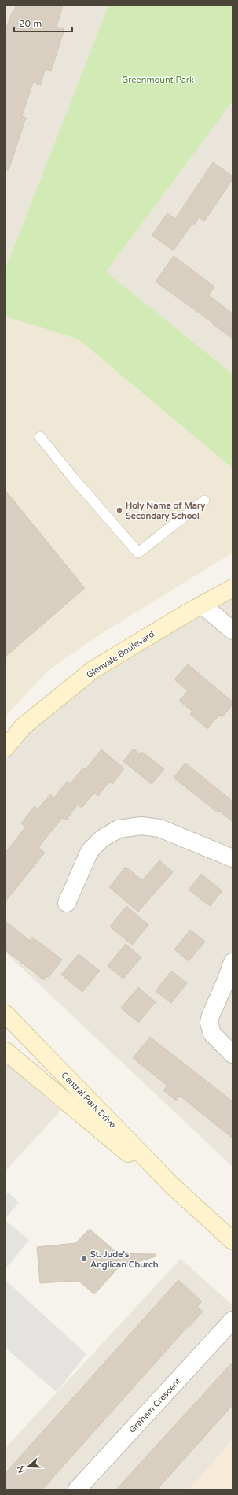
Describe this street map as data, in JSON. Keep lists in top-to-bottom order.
{
  "streets": {
    "street": ["Glenvale Boulevard", "Central Park Drive", "Graham Crescent"]
  },
  "parks": ["Greenmount Park"],
  "places": ["Holy Name of Mary Secondary School", "St. Jude's Anglican Church"],
  "scale_bar": "20 m",
  "north": "left"
}
